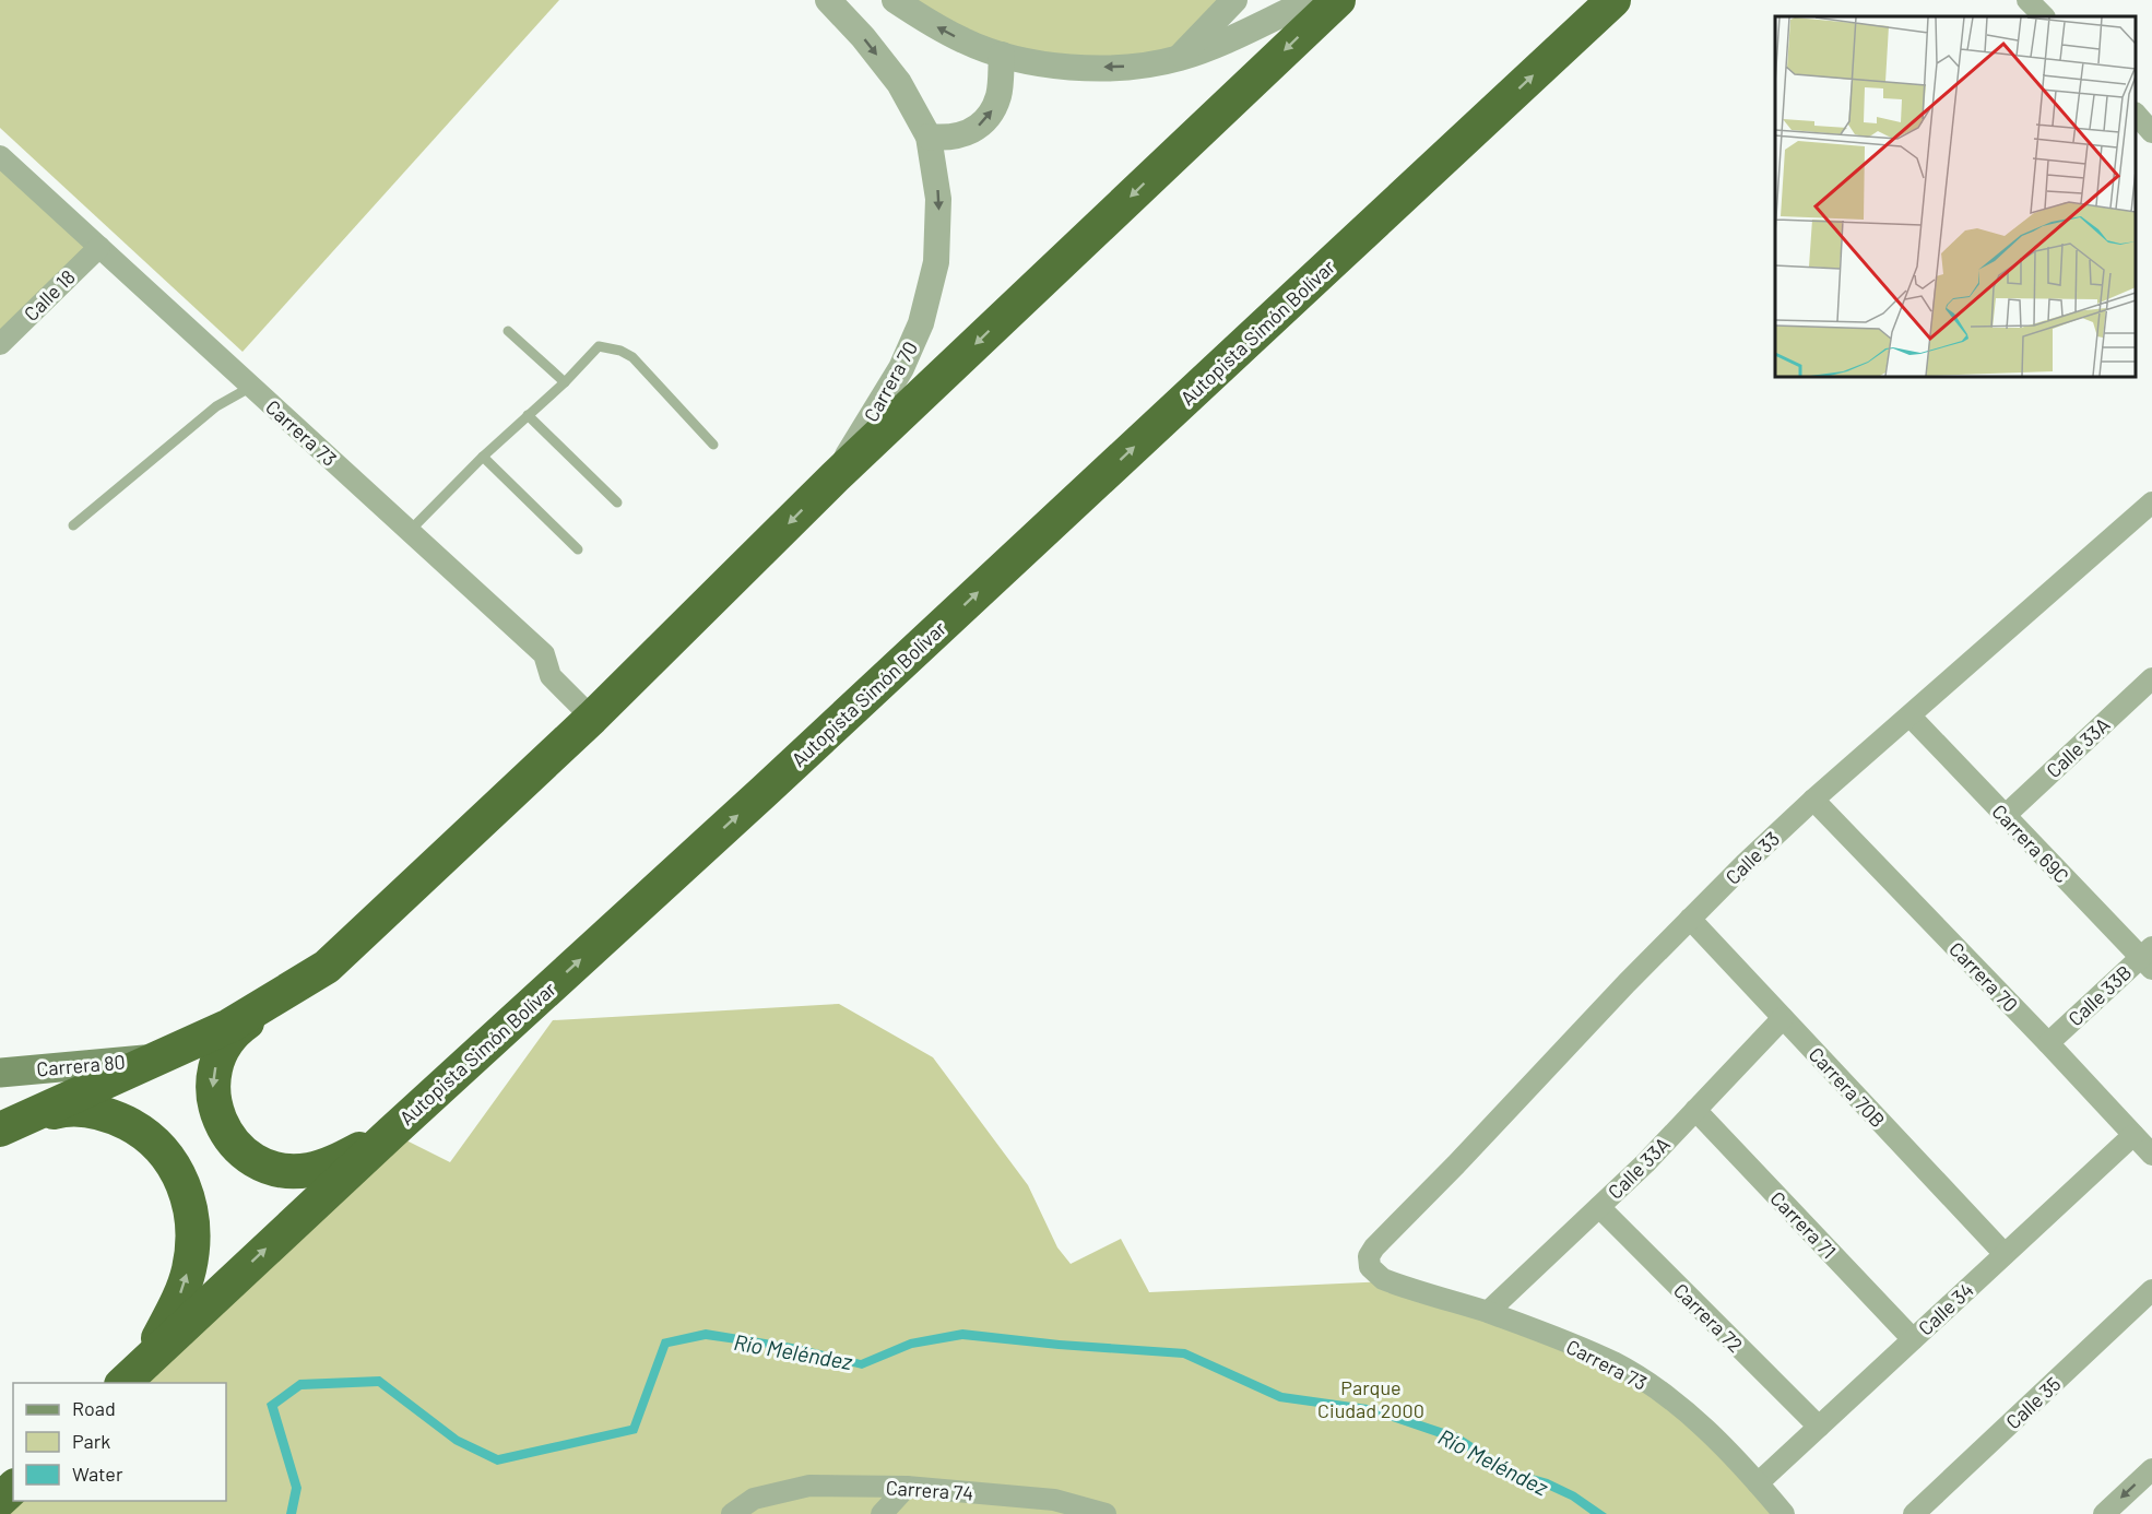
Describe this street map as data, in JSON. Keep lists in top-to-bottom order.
{
  "streets": {
    "highway": ["Autopista Simón Bolívar"],
    "main road": ["Carrera 80"],
    "street": [
      "Calle 18",
      "Carrera 70",
      "Carrera 73",
      "Calle 33A",
      "Carrera 69C",
      "Calle 33",
      "Calle 33B",
      "Carrera 70B",
      "Carrera 71",
      "Calle 34",
      "Carrera 72",
      "Calle 35",
      "Carrera 74"
    ]
  },
  "crossings": [
    ["Calle 18", "Carrera 73"],
    ["Carrera 70", "Calle 33"],
    ["Carrera 70", "Calle 33B"],
    ["Carrera 70", "Calle 34"],
    ["Carrera 73", "Calle 33A"],
    ["Carrera 73", "Calle 33"],
    ["Carrera 73", "Calle 34"],
    ["Calle 33A", "Carrera 69C"],
    ["Calle 33A", "Carrera 70B"],
    ["Calle 33A", "Carrera 71"],
    ["Calle 33A", "Carrera 72"],
    ["Carrera 69C", "Calle 33"],
    ["Carrera 69C", "Calle 33B"],
    ["Calle 33", "Carrera 70B"],
    ["Carrera 70B", "Calle 34"],
    ["Carrera 71", "Calle 34"],
    ["Calle 34", "Carrera 72"]
  ],
  "one_way": ["Carrera 70"],
  "water": ["Río Meléndez"],
  "parks": ["Parque Ciudad 2000"],
  "legend": ["Road", "Park", "Water"]
}
